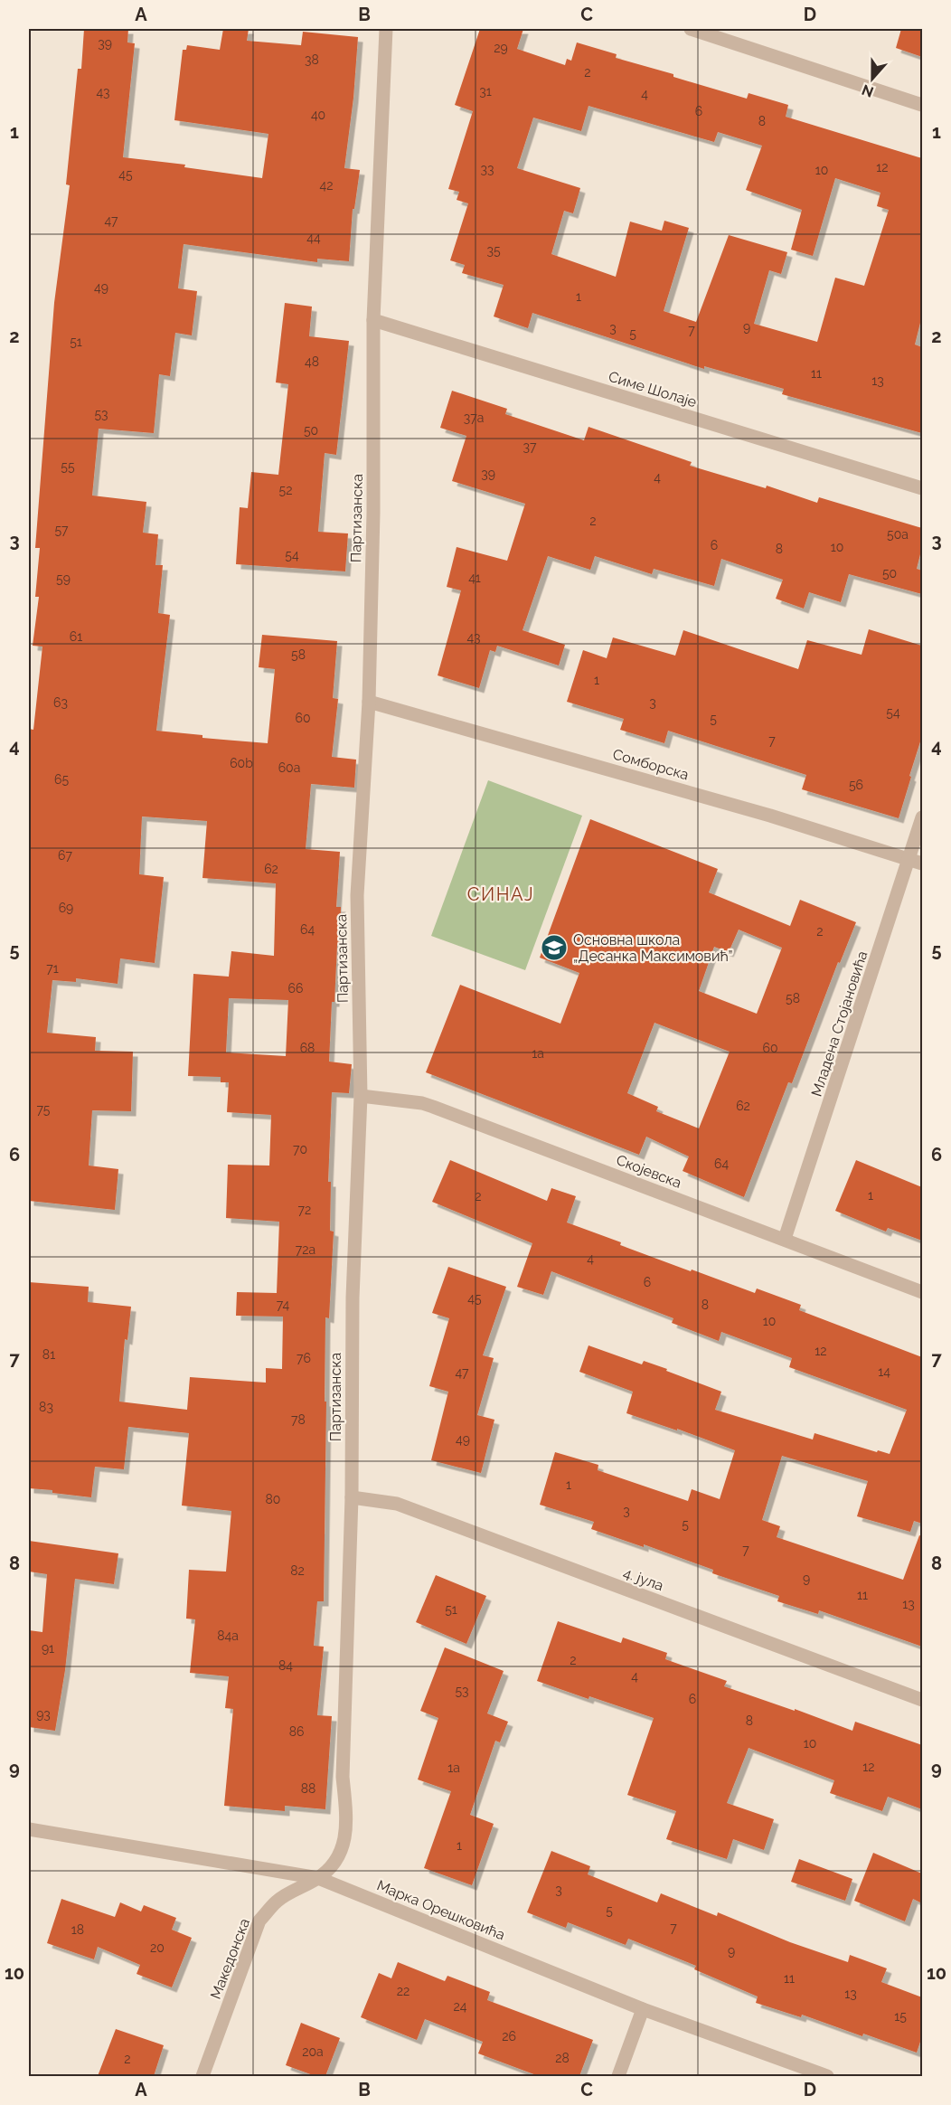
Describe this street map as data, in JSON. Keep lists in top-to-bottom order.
{
  "streets": {
    "street": [
      "Симе Шолаје",
      "Партизанска",
      "Сомборска",
      "Младена Стојановића",
      "Скојевска",
      "4. јула",
      "Марка Орешковића",
      "Македонска"
    ]
  },
  "crossings": [
    ["Симе Шолаје", "Партизанска"],
    ["Партизанска", "Сомборска"],
    ["Партизанска", "Скојевска"],
    ["Партизанска", "4. јула"],
    ["Партизанска", "Марка Орешковића"],
    ["Партизанска", "Македонска"],
    ["Сомборска", "Младена Стојановића"],
    ["Младена Стојановића", "Скојевска"],
    ["Марка Орешковића", "Македонска"]
  ],
  "districts": ["СИНАЈ"],
  "places": {
    "school or university": ["Основна школа „Десанка Максимовић”"]
  },
  "house_numbers": [
    "39",
    "29",
    "38",
    "2",
    "31",
    "43",
    "4",
    "6",
    "40",
    "8",
    "12",
    "33",
    "10",
    "45",
    "42",
    "47",
    "44",
    "35",
    "49",
    "1",
    "9",
    "3",
    "7",
    "5",
    "51",
    "48",
    "11",
    "13",
    "53",
    "37a",
    "50",
    "37",
    "55",
    "39",
    "4",
    "52",
    "2",
    "57",
    "50a",
    "6",
    "10",
    "8",
    "54",
    "50",
    "41",
    "59",
    "61",
    "43",
    "58",
    "1",
    "63",
    "3",
    "54",
    "60",
    "5",
    "7",
    "60b",
    "60a",
    "65",
    "56",
    "67",
    "62",
    "69",
    "64",
    "2",
    "71",
    "66",
    "58",
    "68",
    "60",
    "1a",
    "62",
    "75",
    "70",
    "64",
    "1",
    "2",
    "72",
    "72a",
    "4",
    "6",
    "45",
    "74",
    "8",
    "10",
    "12",
    "81",
    "76",
    "14",
    "47",
    "83",
    "78",
    "49",
    "1",
    "80",
    "3",
    "5",
    "7",
    "82",
    "9",
    "11",
    "13",
    "51",
    "84a",
    "91",
    "2",
    "84",
    "4",
    "53",
    "6",
    "93",
    "8",
    "86",
    "10",
    "12",
    "1a",
    "88",
    "1",
    "3",
    "5",
    "7",
    "18",
    "20",
    "9",
    "11",
    "22",
    "13",
    "24",
    "15",
    "26",
    "20a",
    "28",
    "2"
  ],
  "north": "bottom",
  "grid": {
    "columns": [
      "A",
      "B",
      "C",
      "D"
    ],
    "rows": [
      "1",
      "2",
      "3",
      "4",
      "5",
      "6",
      "7",
      "8",
      "9",
      "10"
    ]
  }
}
